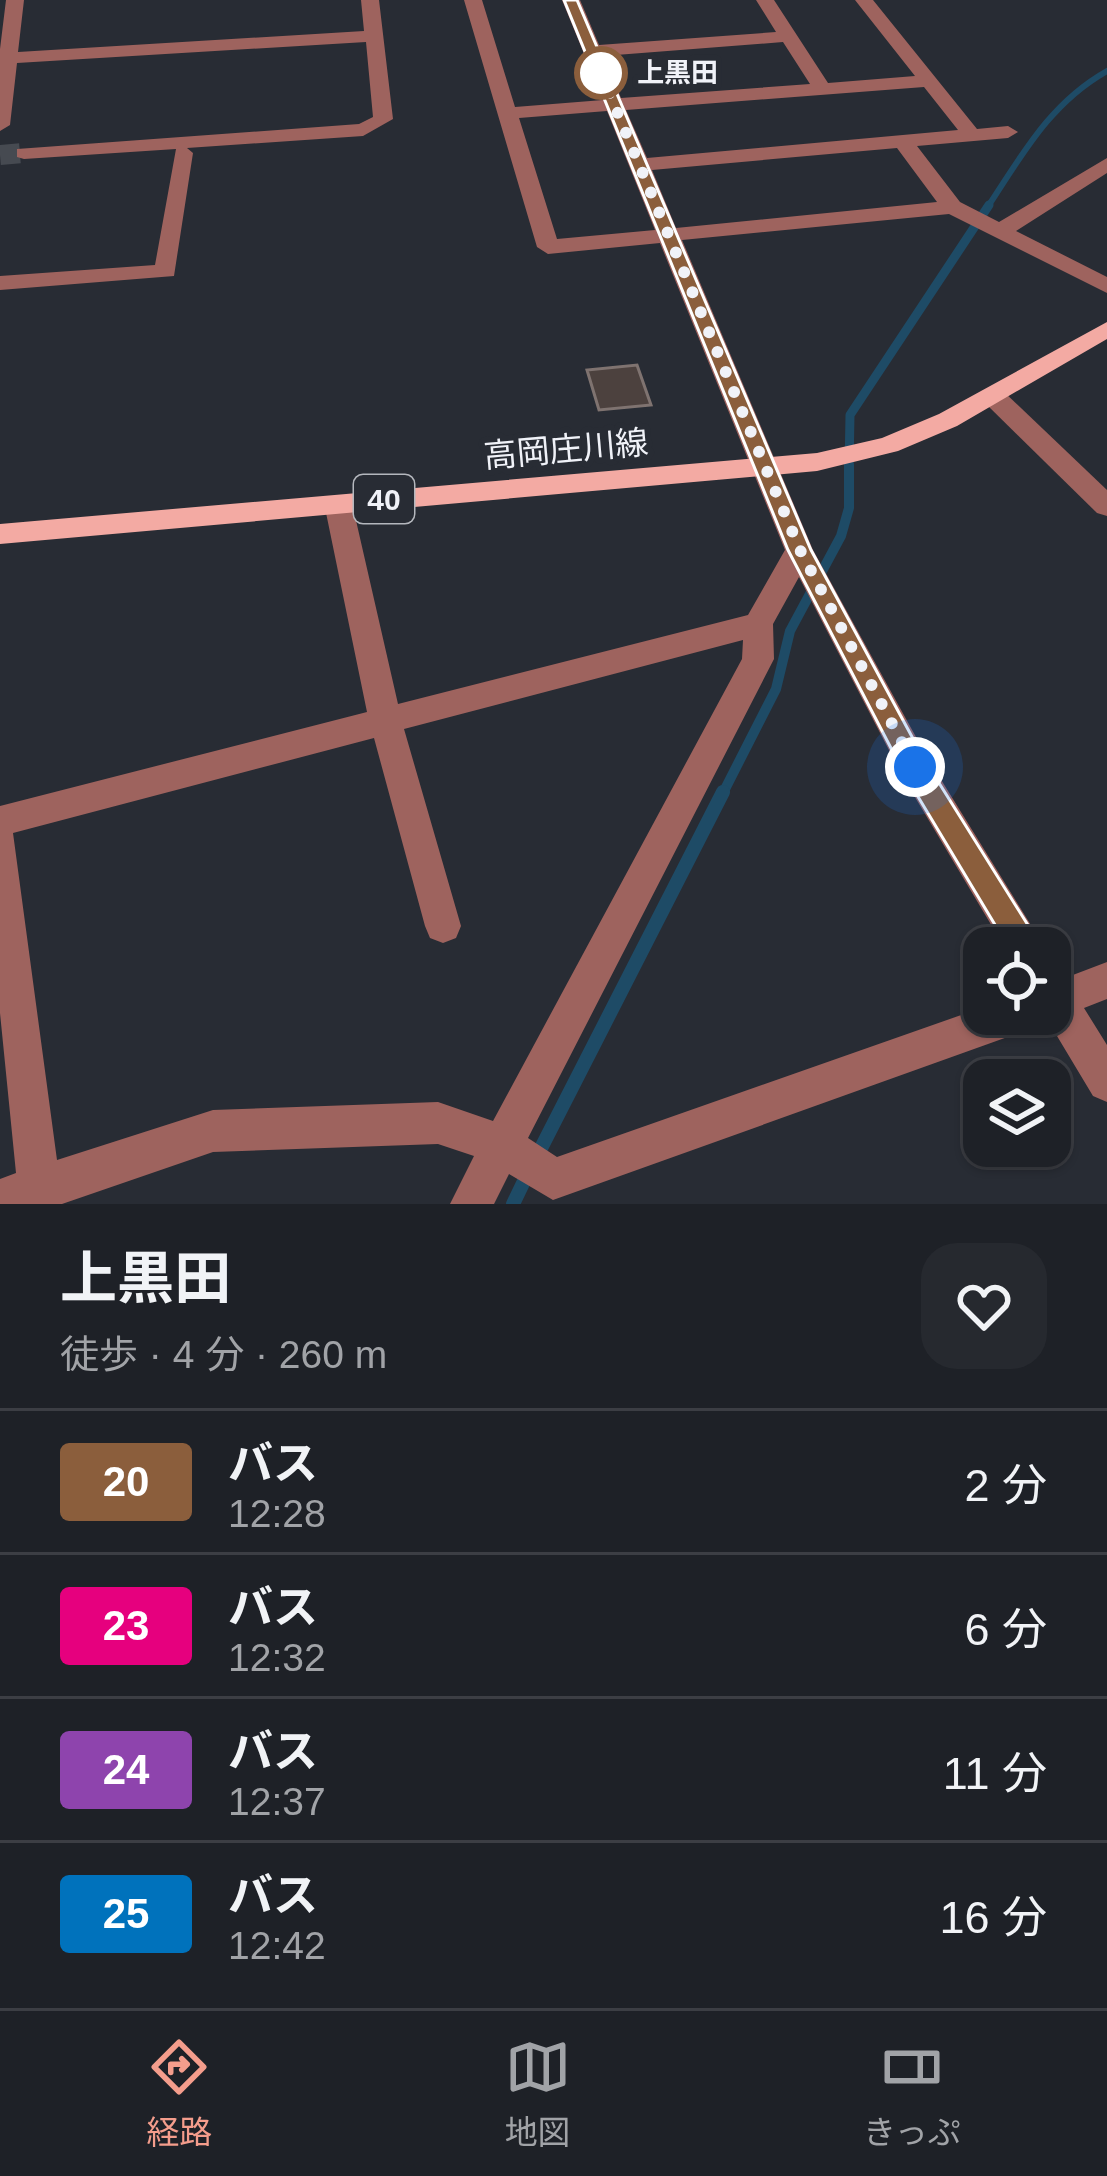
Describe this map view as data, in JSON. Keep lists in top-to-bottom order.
{
  "streets": {
    "main road": ["高岡庄川線", "40"]
  },
  "places": ["上黒田"],
  "lines": ["bus line 20"],
  "page": {
    "heading": ["上黒田", "徒歩 · 4 分 · 260 m"],
    "list": [
      {
        "mark": "20",
        "name": "バス",
        "note": "12:28",
        "value": "2 分"
      },
      {
        "mark": "23",
        "name": "バス",
        "note": "12:32",
        "value": "6 分"
      },
      {
        "mark": "24",
        "name": "バス",
        "note": "12:37",
        "value": "11 分"
      },
      {
        "mark": "25",
        "name": "バス",
        "note": "12:42",
        "value": "16 分"
      }
    ],
    "tabs": ["経路", "地図", "きっぷ"]
  }
}
